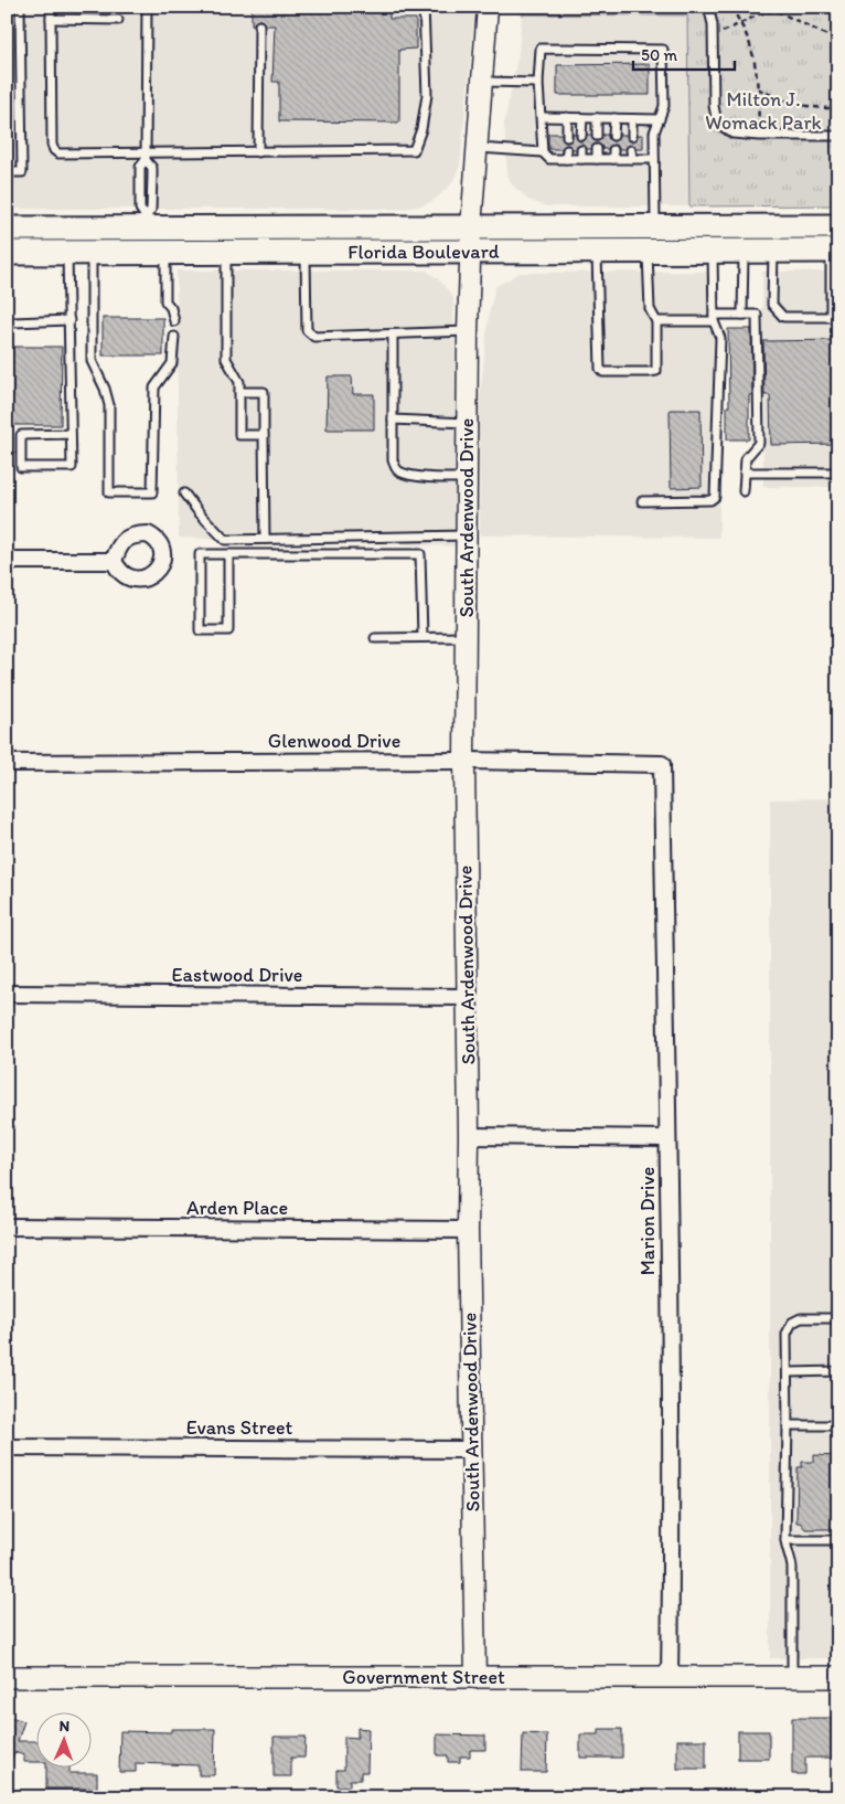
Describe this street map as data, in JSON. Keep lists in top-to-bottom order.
{
  "streets": {
    "main road": ["Florida Boulevard", "Government Street"],
    "street": [
      "South Ardenwood Drive",
      "Glenwood Drive",
      "Eastwood Drive",
      "Arden Place",
      "Marion Drive",
      "Evans Street"
    ]
  },
  "crossings": [
    ["Florida Boulevard", "South Ardenwood Drive"],
    ["South Ardenwood Drive", "Glenwood Drive"],
    ["South Ardenwood Drive", "Eastwood Drive"],
    ["South Ardenwood Drive", "Arden Place"],
    ["South Ardenwood Drive", "Evans Street"],
    ["South Ardenwood Drive", "Government Street"],
    ["Glenwood Drive", "Marion Drive"],
    ["Marion Drive", "Government Street"]
  ],
  "parks": ["Milton J. Womack Park"],
  "scale_bar": "50 m",
  "north": "top"
}
